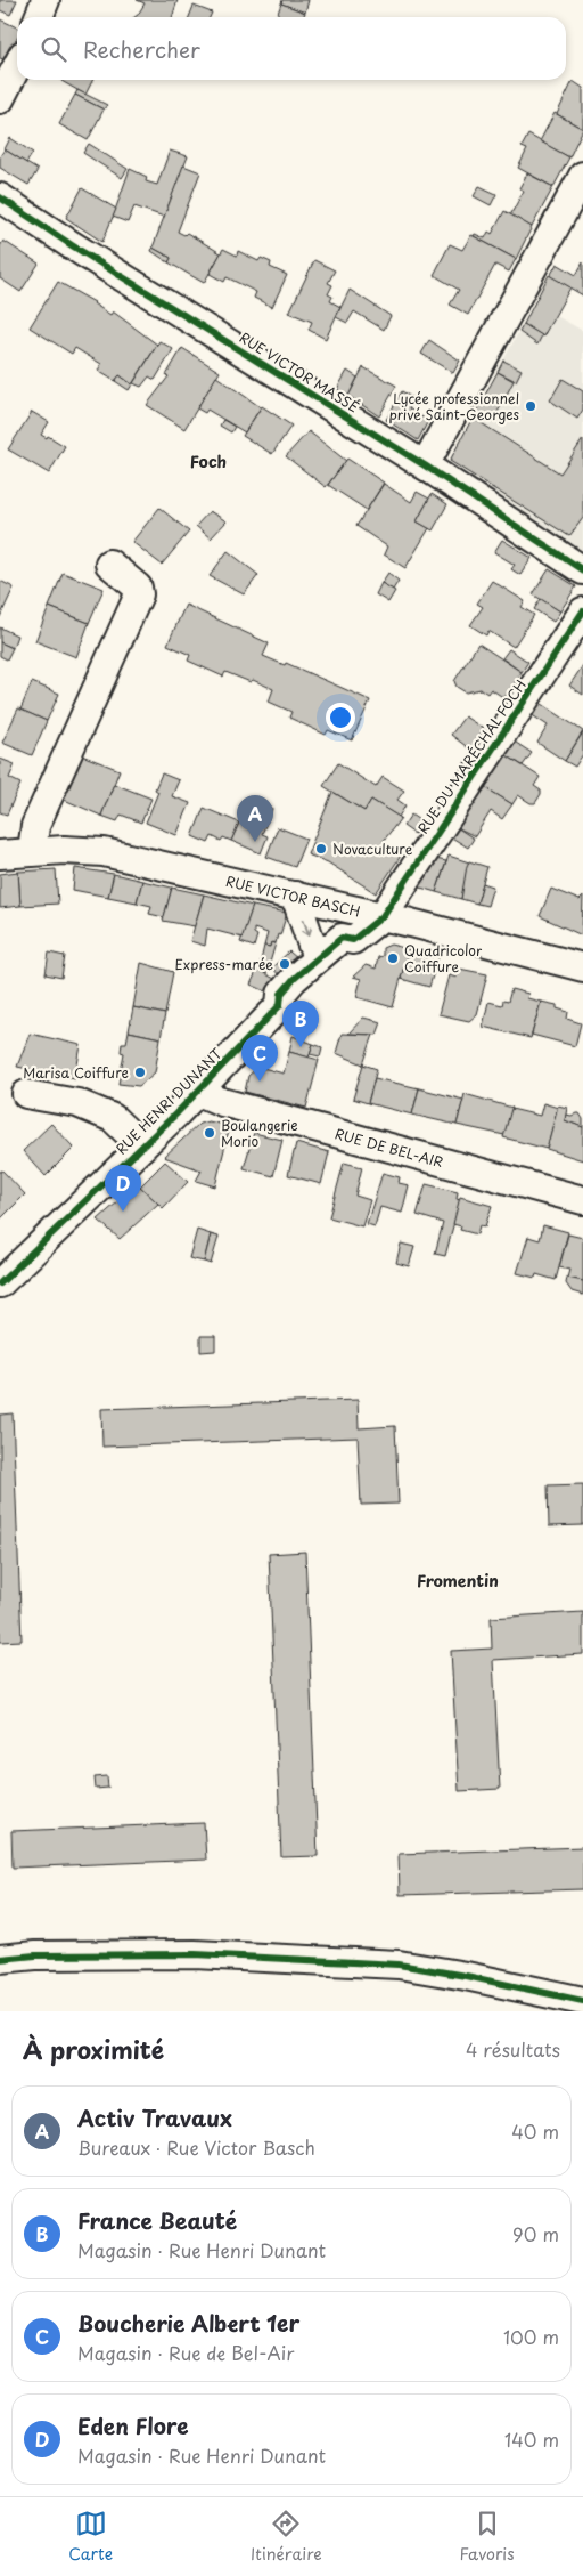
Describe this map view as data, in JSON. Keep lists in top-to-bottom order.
{
  "streets": {
    "street": [
      "RUE VICTOR MASSÉ",
      "RUE DU MARÉCHAL FOCH",
      "RUE VICTOR BASCH",
      "RUE HENRI DUNANT",
      "RUE DE BEL-AIR"
    ]
  },
  "crossings": [
    ["RUE DU MARÉCHAL FOCH", "RUE VICTOR BASCH"],
    ["RUE DU MARÉCHAL FOCH", "RUE HENRI DUNANT"],
    ["RUE VICTOR BASCH", "RUE HENRI DUNANT"],
    ["RUE HENRI DUNANT", "RUE DE BEL-AIR"]
  ],
  "districts": ["Foch", "Fromentin"],
  "places": [
    "Lycée professionnel privé Saint-Georges",
    "Novaculture",
    "Quadricolor Coiffure",
    "Express-marée",
    "Marisa Coiffure",
    "Boulangerie Morio"
  ],
  "page": {
    "search": "Rechercher",
    "pins": [
      "A",
      "B",
      "C",
      "D"
    ],
    "heading": ["À proximité", "4 résultats"],
    "list": [
      {
        "mark": "A",
        "name": "Activ Travaux",
        "note": "Bureaux · Rue Victor Basch",
        "value": "40 m"
      },
      {
        "mark": "B",
        "name": "France Beauté",
        "note": "Magasin · Rue Henri Dunant",
        "value": "90 m"
      },
      {
        "mark": "C",
        "name": "Boucherie Albert 1er",
        "note": "Magasin · Rue de Bel-Air",
        "value": "100 m"
      },
      {
        "mark": "D",
        "name": "Eden Flore",
        "note": "Magasin · Rue Henri Dunant",
        "value": "140 m"
      }
    ],
    "nav": ["Carte", "Itinéraire", "Favoris"]
  }
}
